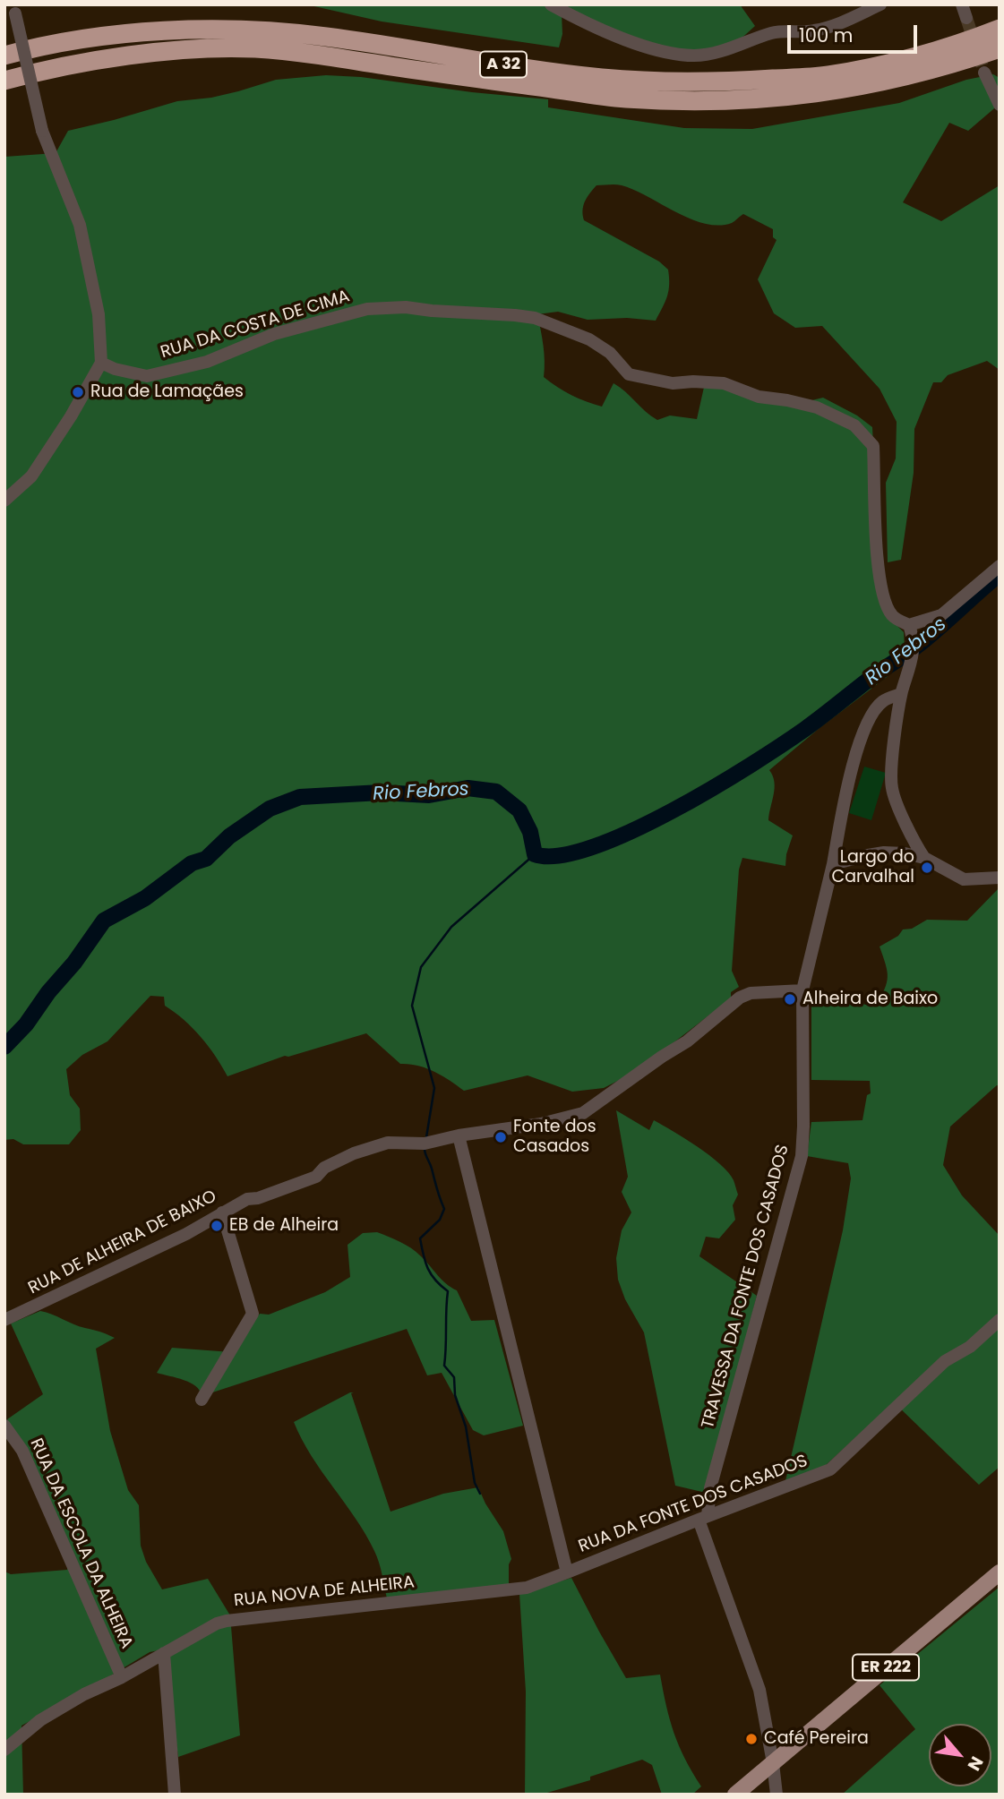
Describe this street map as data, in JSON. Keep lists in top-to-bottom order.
{
  "streets": {
    "highway": ["A 32"],
    "main road": ["ER 222"],
    "street": [
      "RUA DA COSTA DE CIMA",
      "RUA DE ALHEIRA DE BAIXO",
      "TRAVESSA DA FONTE DOS CASADOS",
      "RUA DA FONTE DOS CASADOS",
      "RUA DA ESCOLA DA ALHEIRA",
      "RUA NOVA DE ALHEIRA"
    ]
  },
  "crossings": [
    ["RUA DE ALHEIRA DE BAIXO", "TRAVESSA DA FONTE DOS CASADOS"],
    ["RUA DE ALHEIRA DE BAIXO", "RUA DA FONTE DOS CASADOS"],
    ["TRAVESSA DA FONTE DOS CASADOS", "RUA DA FONTE DOS CASADOS"],
    ["TRAVESSA DA FONTE DOS CASADOS", "ER 222"],
    ["RUA DA FONTE DOS CASADOS", "RUA NOVA DE ALHEIRA"],
    ["RUA DA ESCOLA DA ALHEIRA", "RUA NOVA DE ALHEIRA"]
  ],
  "water": ["Rio Febros"],
  "places": [
    "Rua de Lamaçães",
    "Largo do Carvalhal",
    "Alheira de Baixo",
    "Fonte dos Casados",
    "EB de Alheira",
    "Café Pereira"
  ],
  "scale_bar": "100 m",
  "north": "bottom right"
}
